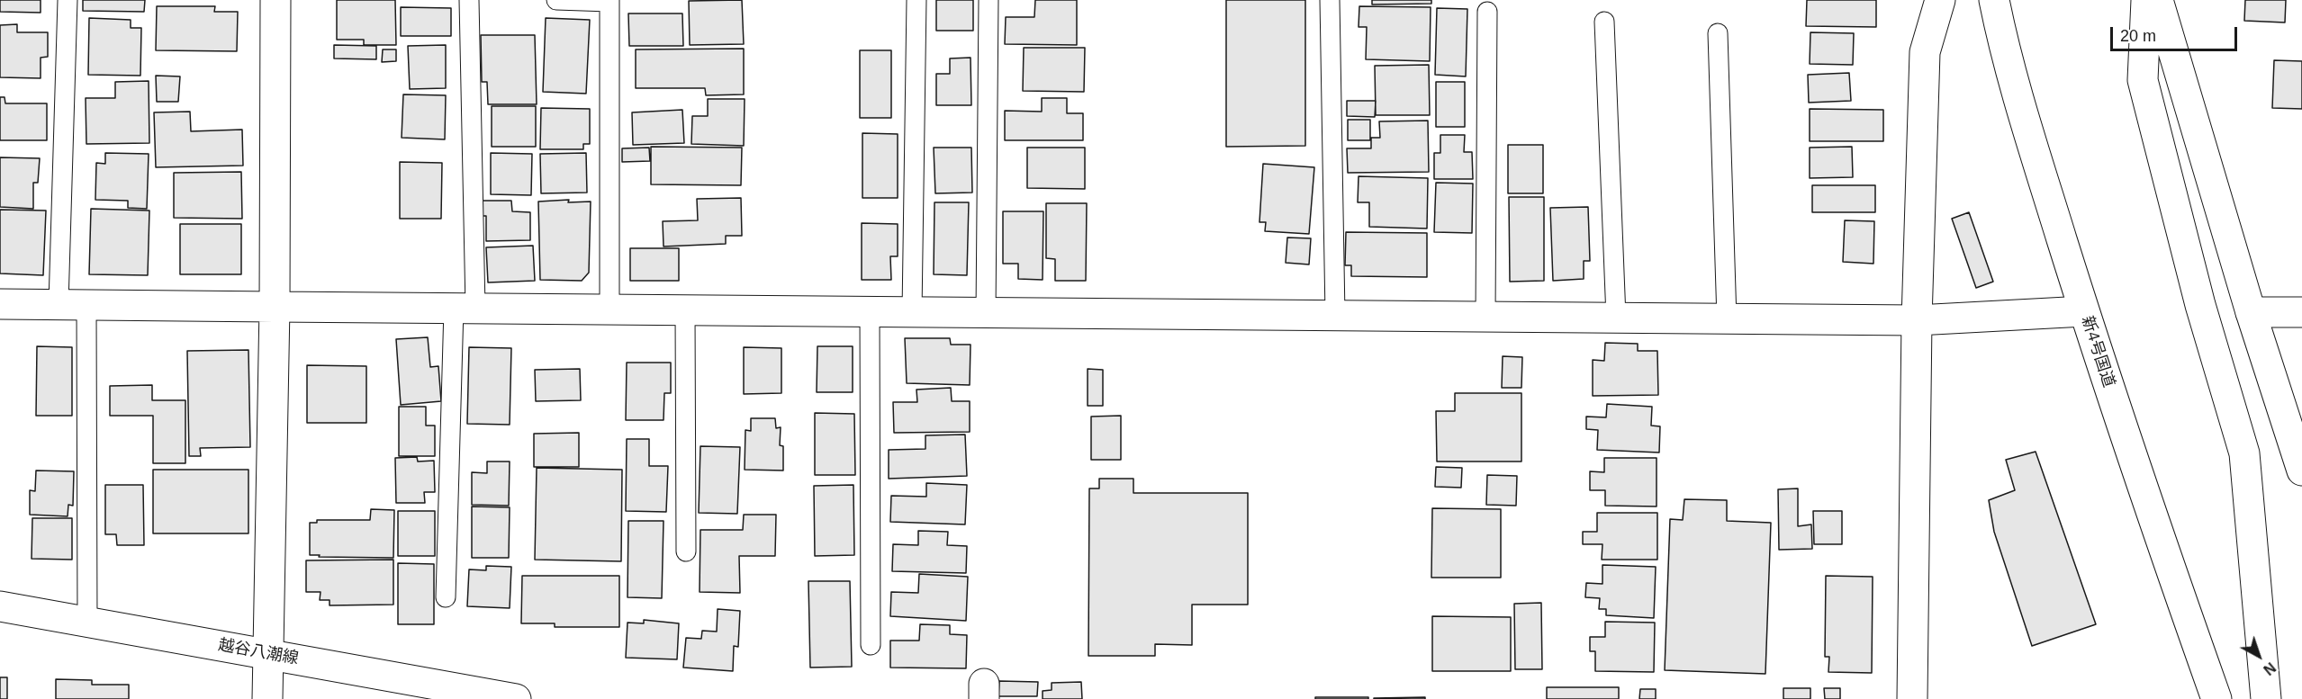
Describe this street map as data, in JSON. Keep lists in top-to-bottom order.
{
  "streets": {
    "main road": ["新4号国道", "越谷八潮線"]
  },
  "scale_bar": "20 m",
  "north": "bottom right"
}
